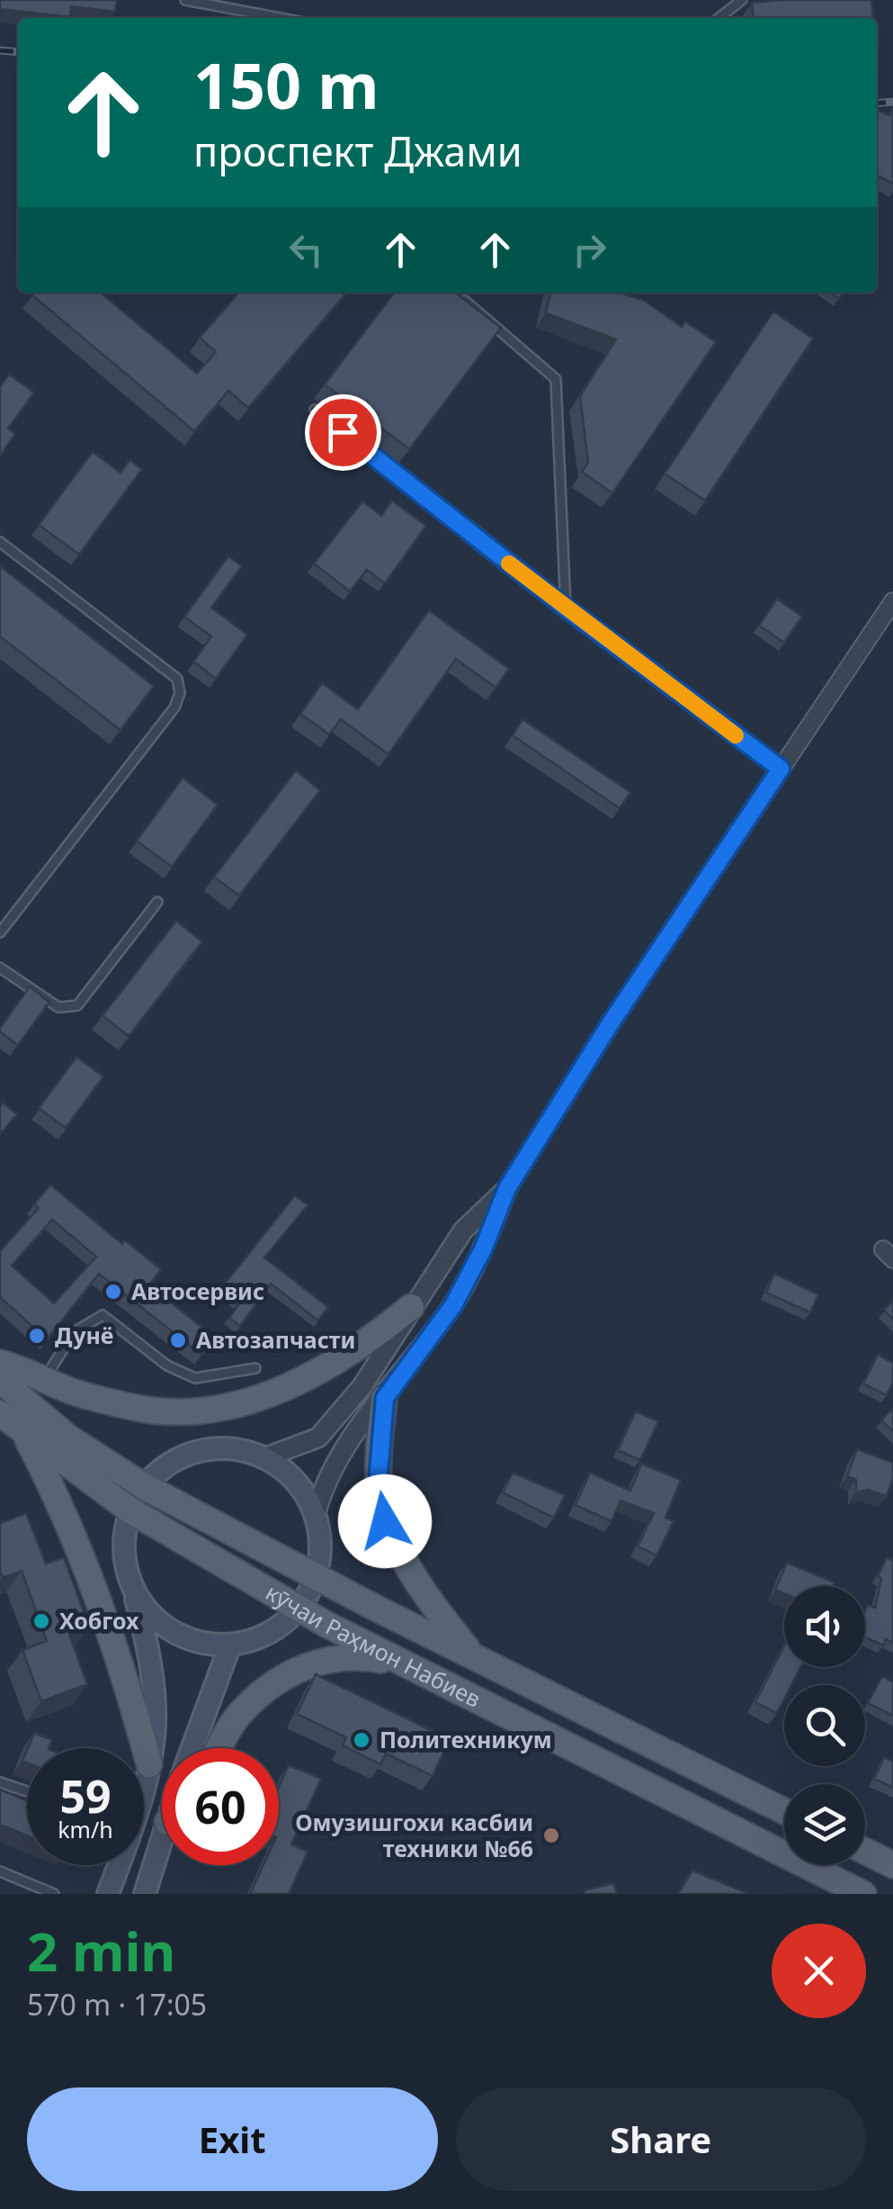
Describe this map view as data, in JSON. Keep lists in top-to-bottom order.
{
  "streets": {
    "main road": ["кӯчаи Раҳмон Набиев"]
  },
  "places": [
    "Автосервис",
    "Дунё",
    "Автозапчасти",
    "Хобгох",
    "Политехникум",
    "Омузишгохи касбии техники №66"
  ],
  "page": {
    "turn": ["150 m", "проспект Джами"],
    "speed": "59 km/h",
    "limit": "60",
    "heading": ["2 min", "570 m · 17:05"],
    "buttons": ["Exit", "Share"]
  }
}
